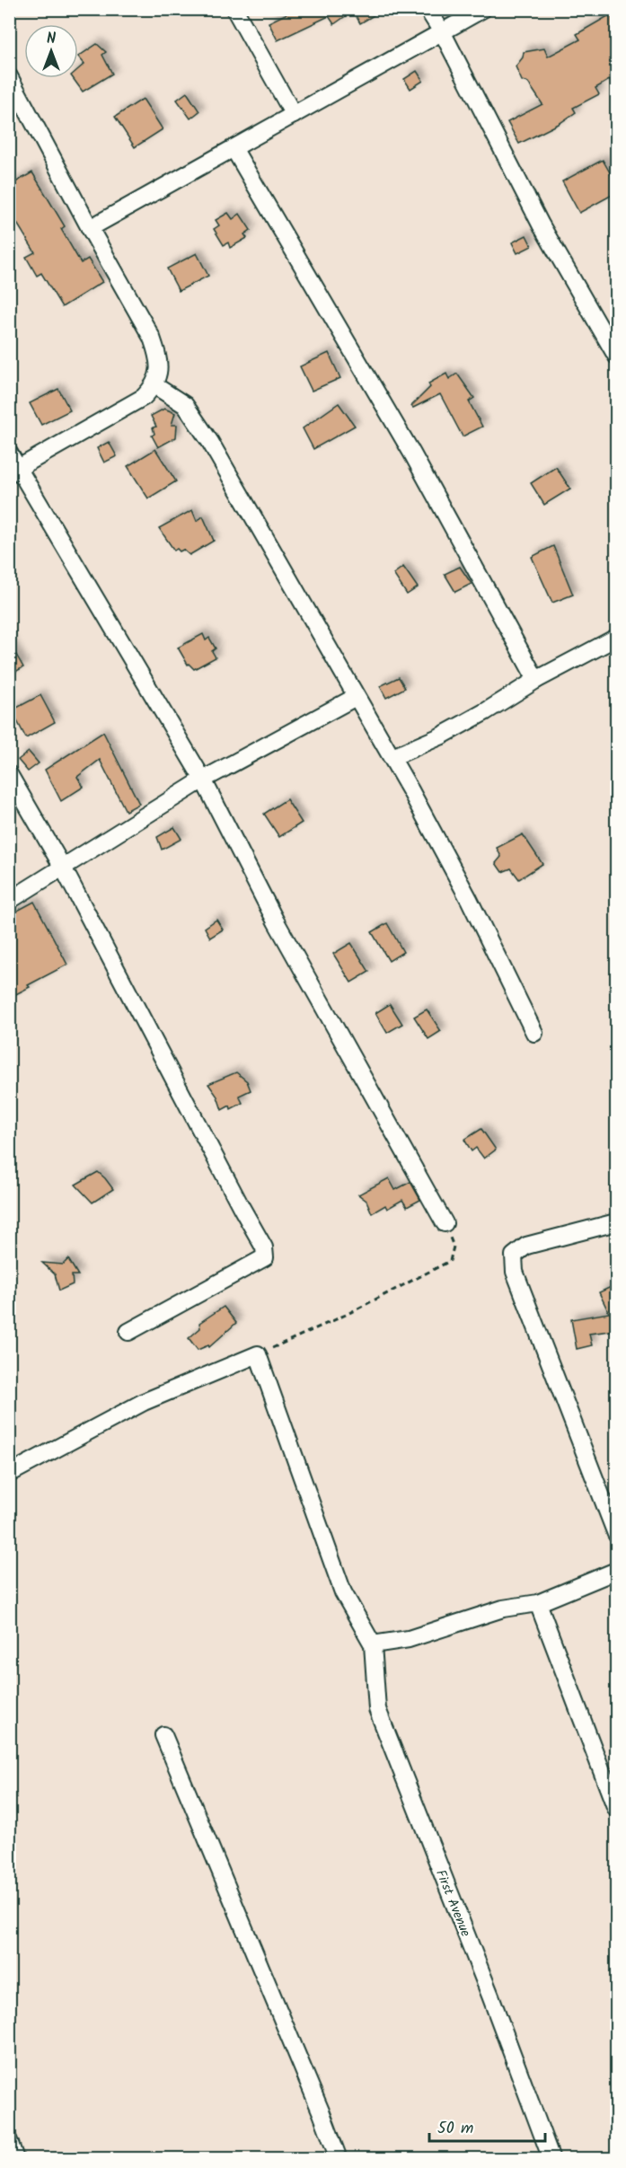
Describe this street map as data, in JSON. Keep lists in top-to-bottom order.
{
  "streets": {
    "street": ["First Avenue"]
  },
  "scale_bar": "50 m",
  "north": "top"
}
